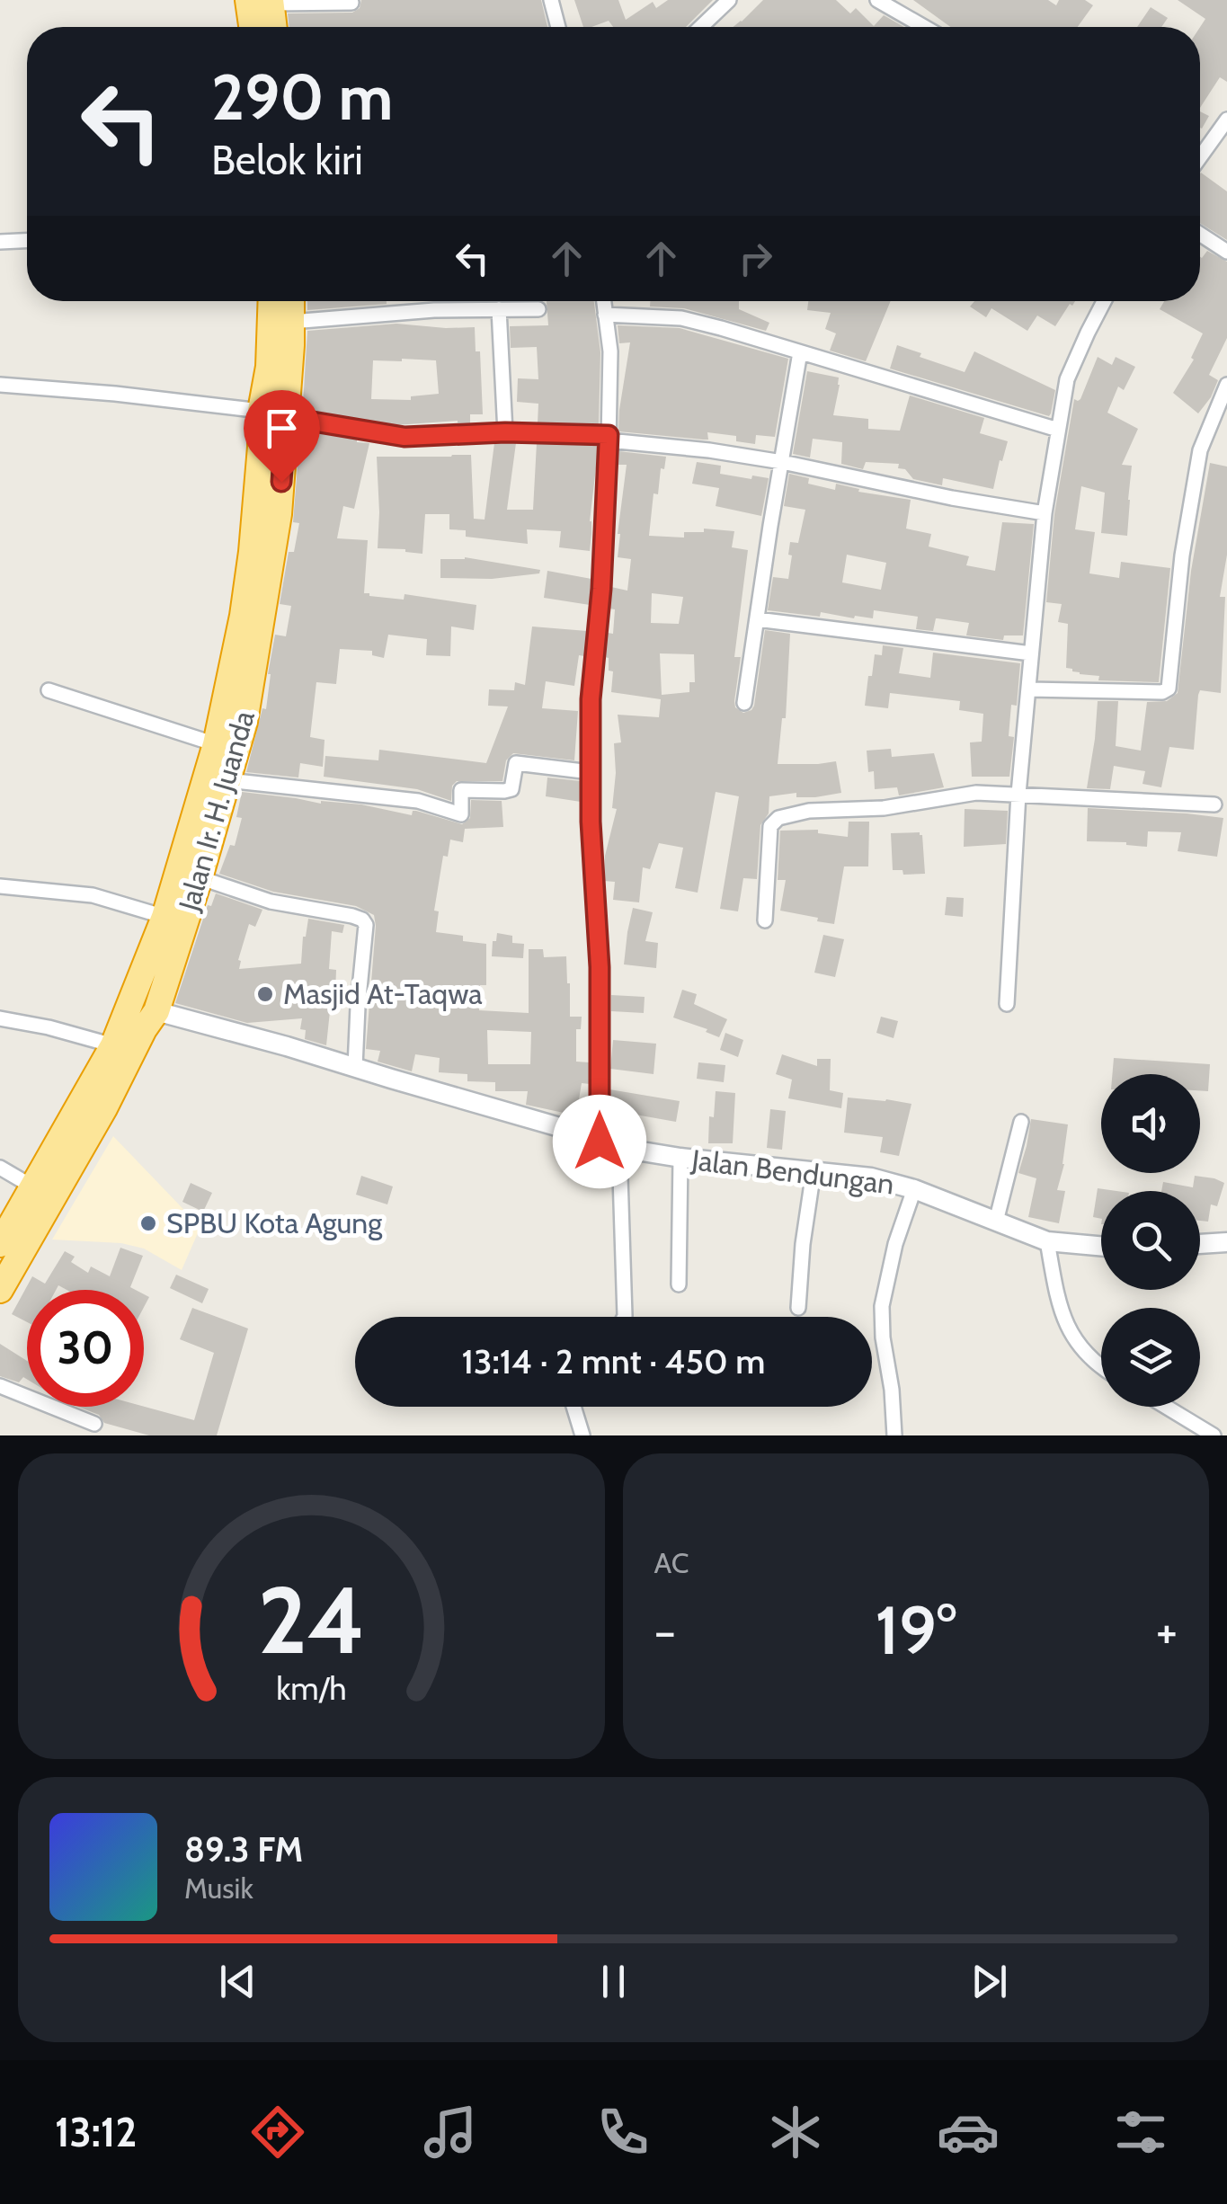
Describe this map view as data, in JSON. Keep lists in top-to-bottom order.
{
  "streets": {
    "highway": ["Jalan Ir. H. Juanda"],
    "street": ["Jalan Bendungan"]
  },
  "crossings": [
    ["Jalan Ir. H. Juanda", "Jalan Bendungan"]
  ],
  "places": ["Masjid At-Taqwa", "SPBU Kota Agung"],
  "page": {
    "turn": ["290 m", "Belok kiri"],
    "limit": "30",
    "trip": "13:14 · 2 mnt · 450 m",
    "tile": "AC",
    "heat": ["−", "19°", "+"],
    "song": ["89.3 FM", "Musik"],
    "tabs": "13:12",
    "gauge": ["24", "km/h"]
  }
}
